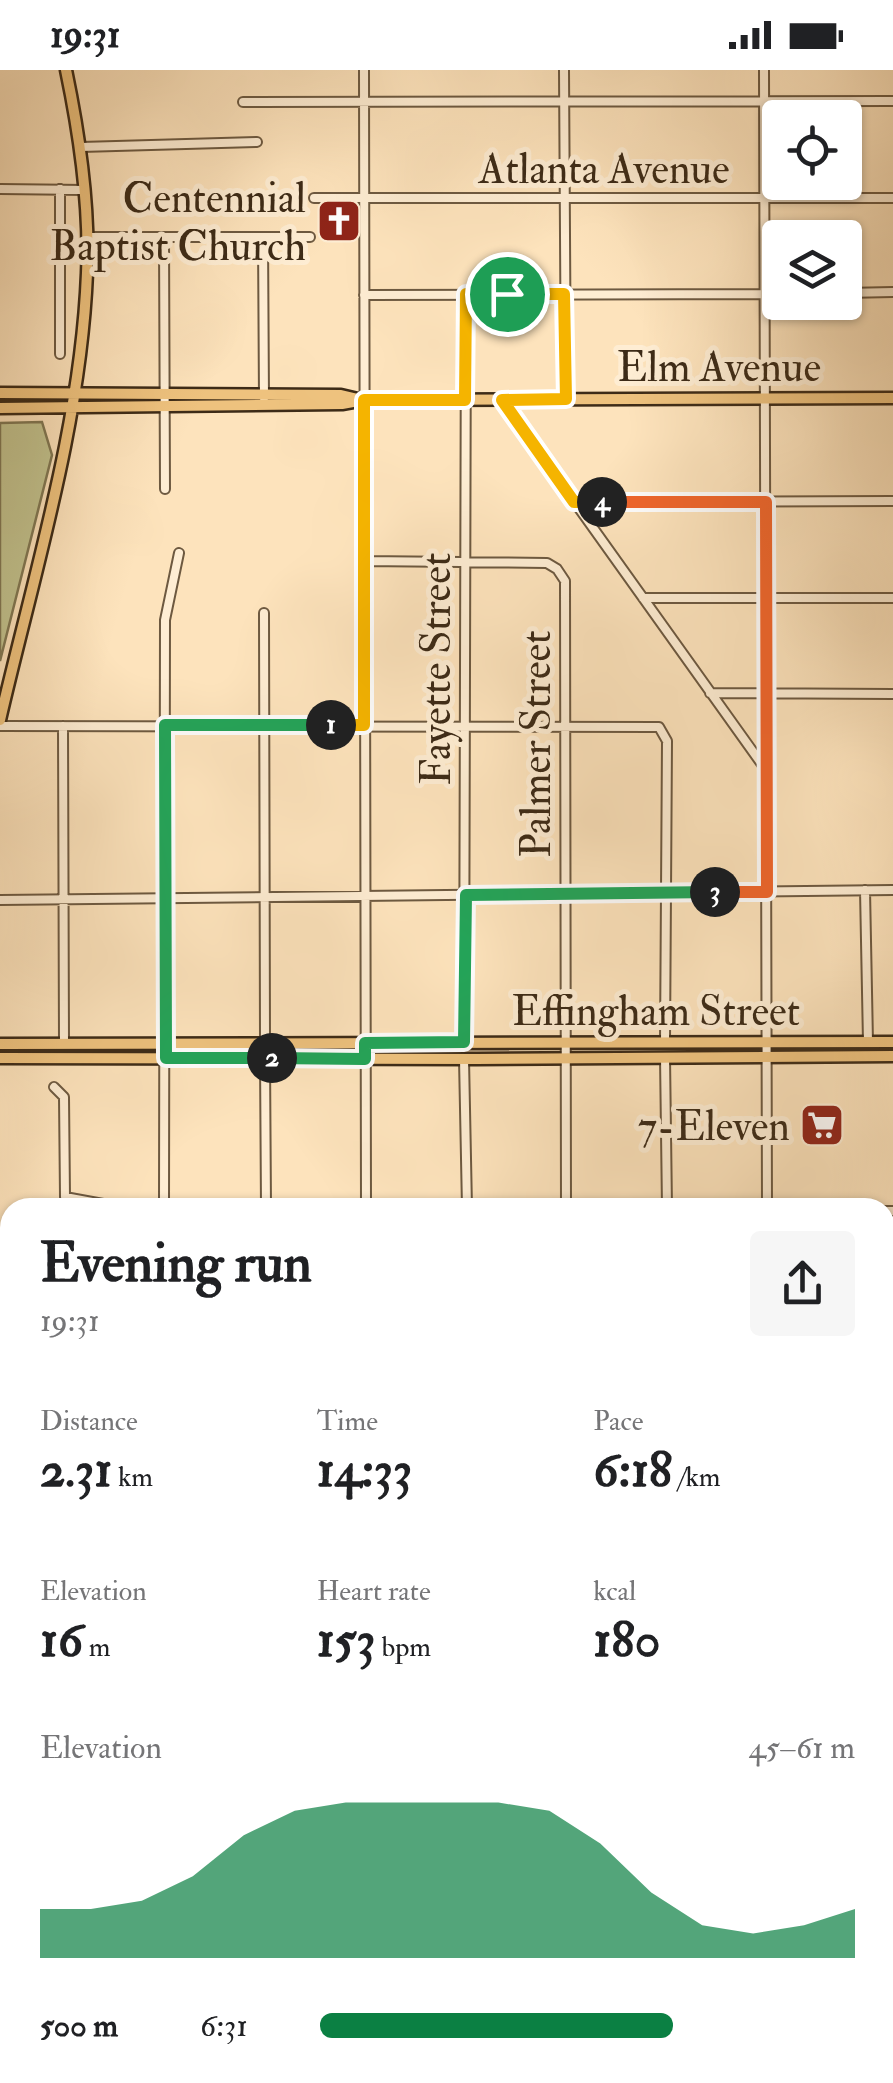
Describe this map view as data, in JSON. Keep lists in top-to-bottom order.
{
  "streets": {
    "main road": ["Elm Avenue", "Effingham Street"],
    "street": ["Atlanta Avenue", "Fayette Street", "Palmer Street"]
  },
  "crossings": [
    ["Elm Avenue", "Fayette Street"],
    ["Fayette Street", "Palmer Street"],
    ["Fayette Street", "Effingham Street"],
    ["Palmer Street", "Effingham Street"]
  ],
  "places": {
    "church": ["Centennial Baptist Church"],
    "supermarket": ["7-Eleven"]
  },
  "page": {
    "status": "19:31",
    "pins": [
      "4",
      "1",
      "3",
      "2"
    ],
    "heading": ["Evening run", "19:31"],
    "stats": [
      ["Distance", "2.31 km"],
      ["Time", "14:33"],
      ["Pace", "6:18 /km"],
      ["Elevation", "16 m"],
      ["Heart rate", "153 bpm"],
      ["kcal", "180"]
    ],
    "chart": ["Elevation", "45–61 m"],
    "list": [
      {
        "name": "500 m",
        "note": "6:31"
      }
    ]
  }
}
